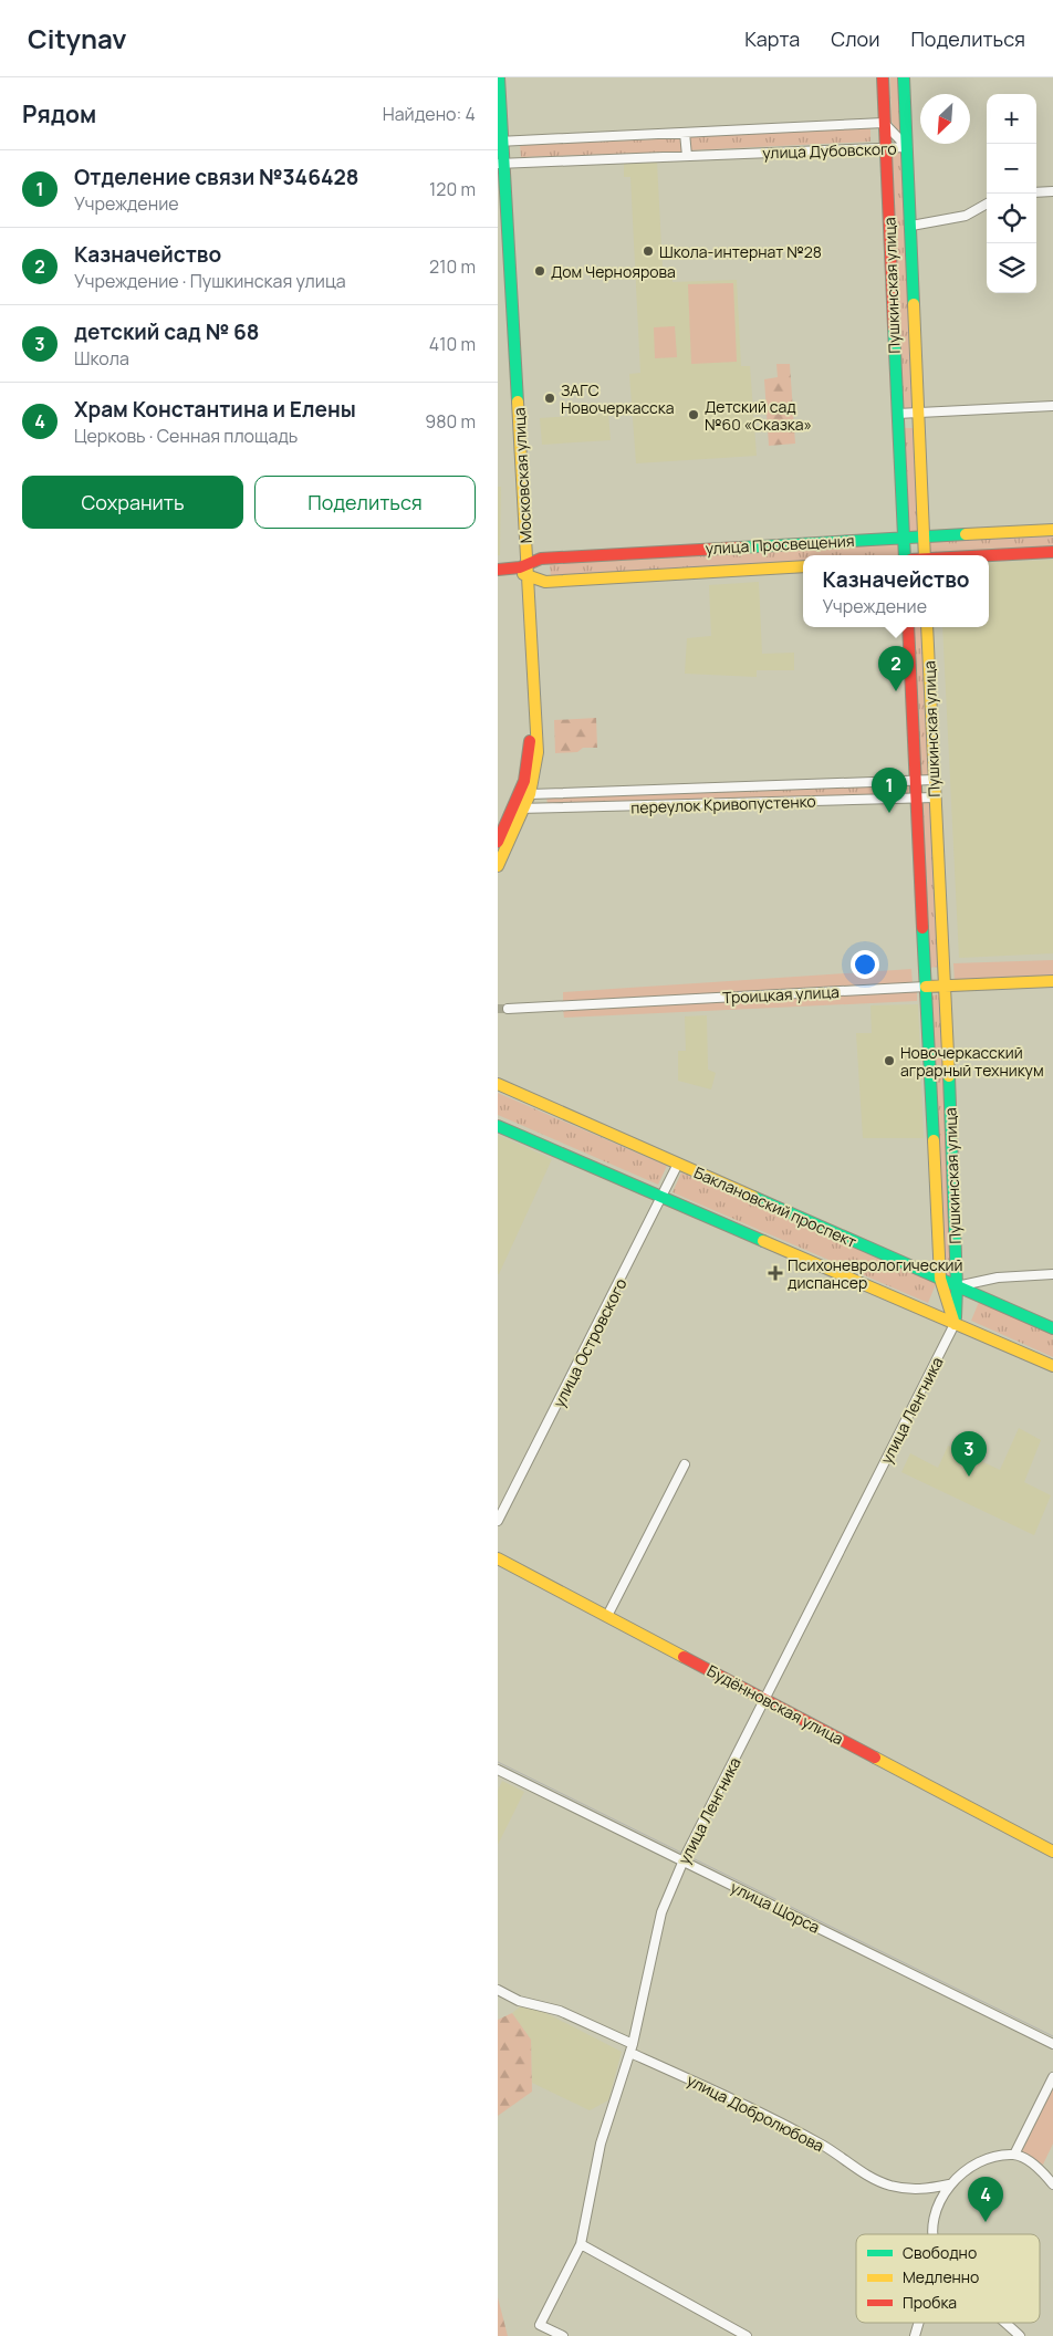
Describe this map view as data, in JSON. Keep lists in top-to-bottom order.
{
  "streets": {
    "main road": [
      "Пушкинская улица",
      "Московская улица",
      "улица Просвещения",
      "Троицкая улица",
      "Баклановский проспект",
      "Будённовская улица"
    ],
    "street": [
      "улица Дубовского",
      "переулок Кривопустенко",
      "улица Островского",
      "улица Ленгника",
      "улица Щорса",
      "улица Добролюбова"
    ]
  },
  "crossings": [
    ["улица Дубовского", "Пушкинская улица"],
    ["улица Дубовского", "Московская улица"],
    ["Пушкинская улица", "улица Просвещения"],
    ["Пушкинская улица", "переулок Кривопустенко"],
    ["Пушкинская улица", "Троицкая улица"],
    ["Пушкинская улица", "Баклановский проспект"],
    ["Пушкинская улица", "улица Ленгника"],
    ["Московская улица", "улица Просвещения"],
    ["Московская улица", "переулок Кривопустенко"],
    ["Баклановский проспект", "улица Островского"],
    ["улица Ленгника", "Будённовская улица"],
    ["улица Ленгника", "улица Щорса"],
    ["улица Ленгника", "улица Добролюбова"]
  ],
  "places": {
    "other": [
      "Школа-интернат №28",
      "Дом Черноярова",
      "ЗАГС Новочеркасска",
      "Детский сад №60 «Сказка»",
      "Новочеркасский аграрный техникум"
    ],
    "health": ["Психоневрологический диспансер"]
  },
  "legend": ["Свободно", "Медленно", "Пробка"],
  "north": "bottom left",
  "page": {
    "header": "Citynav",
    "nav": ["Карта", "Слои", "Поделиться"],
    "heading": ["Рядом", "Найдено: 4"],
    "map_buttons": ["+", "−"],
    "list": [
      {
        "mark": "1",
        "name": "Отделение связи №346428",
        "note": "Учреждение",
        "value": "120 m"
      },
      {
        "mark": "2",
        "name": "Казначейство",
        "note": "Учреждение · Пушкинская улица",
        "value": "210 m"
      },
      {
        "mark": "3",
        "name": "детский сад № 68",
        "note": "Школа",
        "value": "410 m"
      },
      {
        "mark": "4",
        "name": "Храм Константина и Елены",
        "note": "Церковь · Сенная площадь",
        "value": "980 m"
      }
    ],
    "buttons": ["Сохранить", "Поделиться"],
    "popup": ["Казначейство", "Учреждение"],
    "pins": [
      "2",
      "1",
      "3",
      "4"
    ]
  }
}
